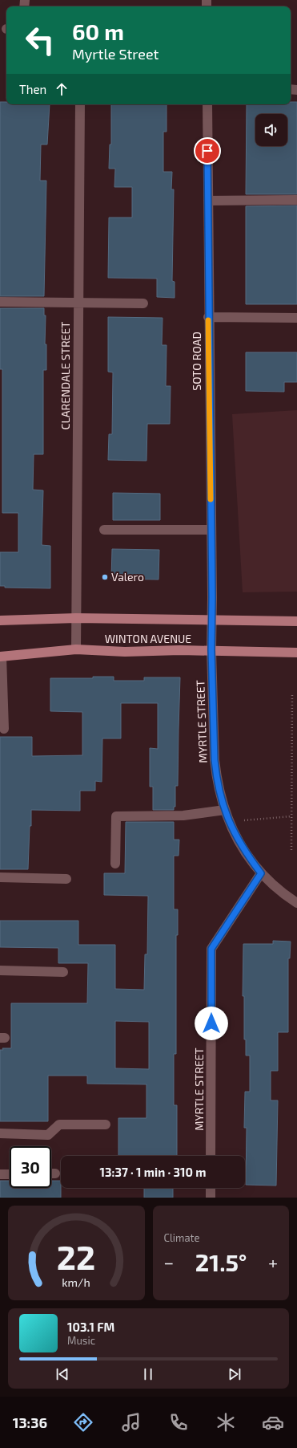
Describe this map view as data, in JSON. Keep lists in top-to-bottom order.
{
  "streets": {
    "main road": ["WINTON AVENUE"],
    "street": ["SOTO ROAD", "CLARENDALE STREET", "MYRTLE STREET"]
  },
  "crossings": [
    ["SOTO ROAD", "WINTON AVENUE"],
    ["SOTO ROAD", "MYRTLE STREET"],
    ["CLARENDALE STREET", "WINTON AVENUE"],
    ["WINTON AVENUE", "MYRTLE STREET"]
  ],
  "places": ["Valero"],
  "page": {
    "turn": ["60 m", "Myrtle Street"],
    "then": "Then",
    "limit": "30",
    "trip": "13:37 · 1 min · 310 m",
    "tile": "Climate",
    "heat": ["−", "21.5°", "+"],
    "song": ["103.1 FM", "Music"],
    "tabs": "13:36",
    "gauge": ["22", "km/h"]
  }
}
